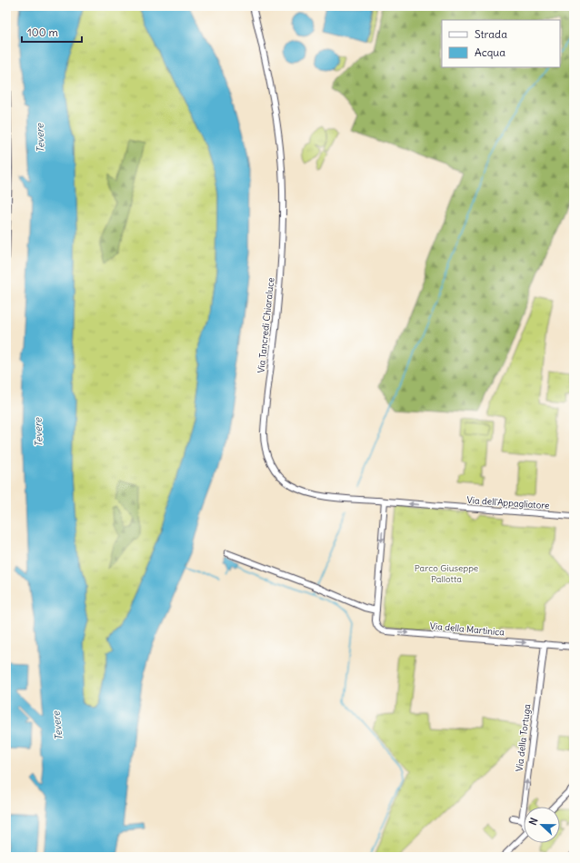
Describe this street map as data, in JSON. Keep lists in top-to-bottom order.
{
  "streets": {
    "street": [
      "Via Tancredi Chiaraluce",
      "Via dell'Appagliatore",
      "Via della Martinica",
      "Via della Tortuga"
    ]
  },
  "crossings": [
    ["Via Tancredi Chiaraluce", "Via dell'Appagliatore"],
    ["Via Tancredi Chiaraluce", "Via della Martinica"],
    ["Via della Martinica", "Via della Tortuga"]
  ],
  "one_way": ["Via della Tortuga"],
  "water": ["Tevere"],
  "parks": ["Parco Giuseppe Pallotta"],
  "legend": ["Strada", "Acqua"],
  "scale_bar": "100 m",
  "north": "left"
}
